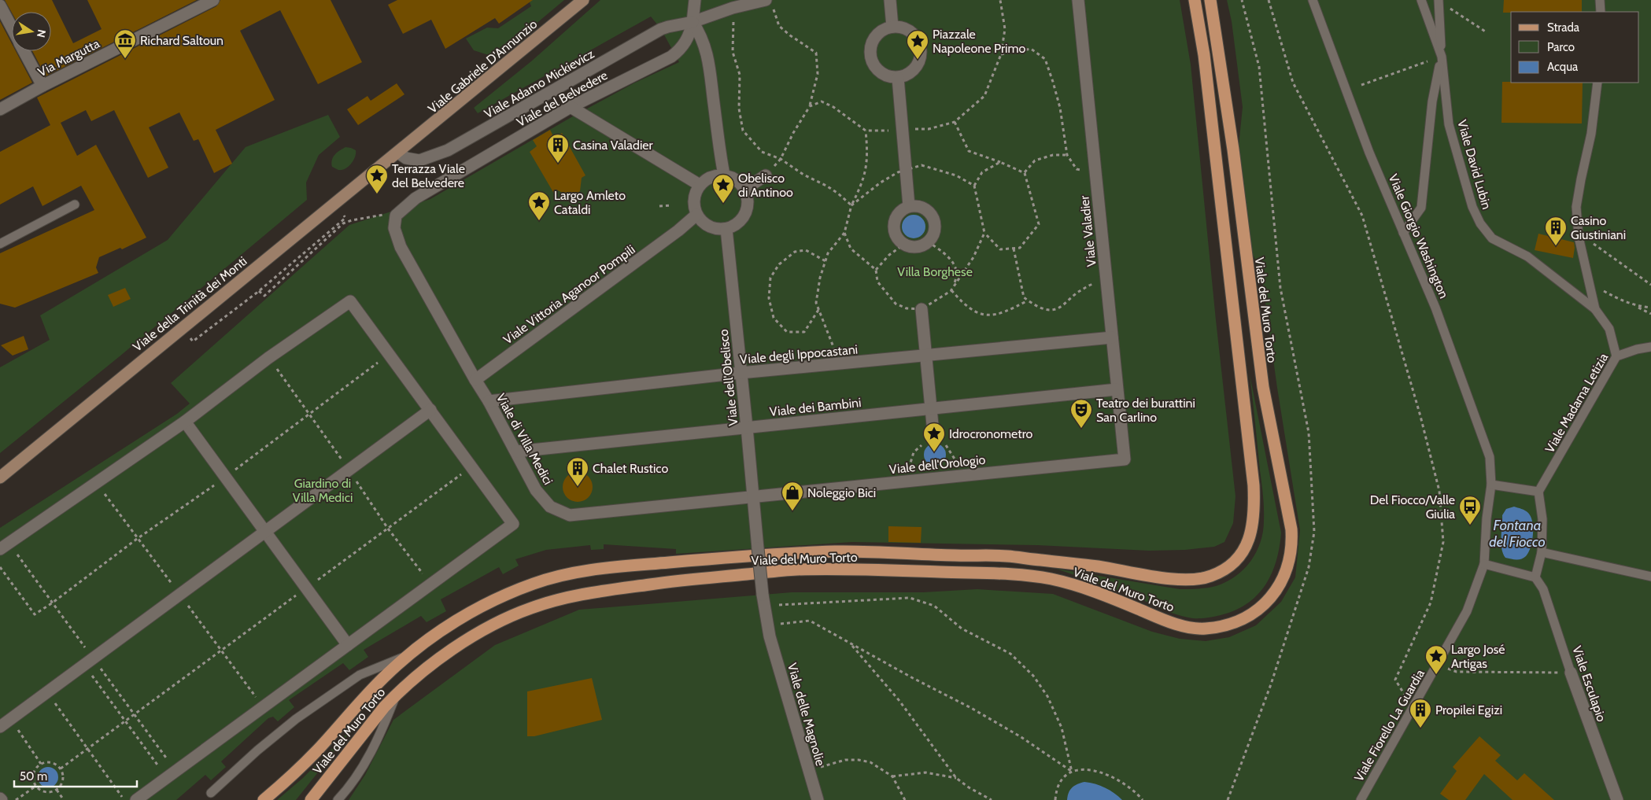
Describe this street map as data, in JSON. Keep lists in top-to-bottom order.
{
  "streets": {
    "main road": ["Viale del Muro Torto"],
    "street": [
      "Via Margutta",
      "Viale Gabriele D'Annunzio",
      "Viale Adamo Mickievicz",
      "Viale del Belvedere",
      "Viale Valadier",
      "Viale Vittoria Aganoor Pompili",
      "Viale della Trinità dei Monti",
      "Viale degli Ippocastani",
      "Viale dell'Obelisco",
      "Viale dei Bambini",
      "Viale di Villa Medici",
      "Viale dell'Orologio",
      "Viale Esculapio",
      "Viale delle Magnolie"
    ],
    "lane": [
      "Viale David Lubin",
      "Viale Giorgio Washington",
      "Viale Madama Letizia",
      "Viale Fiorello La Guardia"
    ]
  },
  "crossings": [
    ["Viale Gabriele D'Annunzio", "Viale Adamo Mickievicz"],
    ["Viale Gabriele D'Annunzio", "Viale della Trinità dei Monti"],
    ["Viale Adamo Mickievicz", "Viale del Belvedere"],
    ["Viale Adamo Mickievicz", "Viale della Trinità dei Monti"],
    ["Viale del Belvedere", "Viale di Villa Medici"],
    ["Viale David Lubin", "Viale Giorgio Washington"],
    ["Viale David Lubin", "Viale Madama Letizia"],
    ["Viale Valadier", "Viale degli Ippocastani"],
    ["Viale Valadier", "Viale dei Bambini"],
    ["Viale Valadier", "Viale dell'Orologio"],
    ["Viale Giorgio Washington", "Viale Fiorello La Guardia"],
    ["Viale Vittoria Aganoor Pompili", "Viale dell'Obelisco"],
    ["Viale Vittoria Aganoor Pompili", "Viale di Villa Medici"],
    ["Viale degli Ippocastani", "Viale dell'Obelisco"],
    ["Viale degli Ippocastani", "Viale di Villa Medici"],
    ["Viale dell'Obelisco", "Viale dei Bambini"],
    ["Viale dell'Obelisco", "Viale di Villa Medici"],
    ["Viale dell'Obelisco", "Viale dell'Orologio"],
    ["Viale dell'Obelisco", "Viale delle Magnolie"],
    ["Viale dei Bambini", "Viale di Villa Medici"],
    ["Viale di Villa Medici", "Viale dell'Orologio"]
  ],
  "water": ["Fontana del Fiocco"],
  "parks": ["Villa Borghese", "Giardino di Villa Medici"],
  "places": {
    "museum": ["Richard Saltoun"],
    "place": [
      "Piazzale Napoleone Primo",
      "Terrazza Viale del Belvedere",
      "Obelisco di Antinoo",
      "Largo Amleto Cataldi",
      "Idrocronometro",
      "Largo José Artigas"
    ],
    "building": [
      "Casina Valadier",
      "Casino Giustiniani",
      "Chalet Rustico",
      "Propilei Egizi"
    ],
    "theatre": ["Teatro dei burattini San Carlino"],
    "shop": ["Noleggio Bici"],
    "bus stop": ["Del Fiocco/Valle Giulia"]
  },
  "legend": ["Strada", "Parco", "Acqua"],
  "scale_bar": "50 m",
  "north": "right"
}
